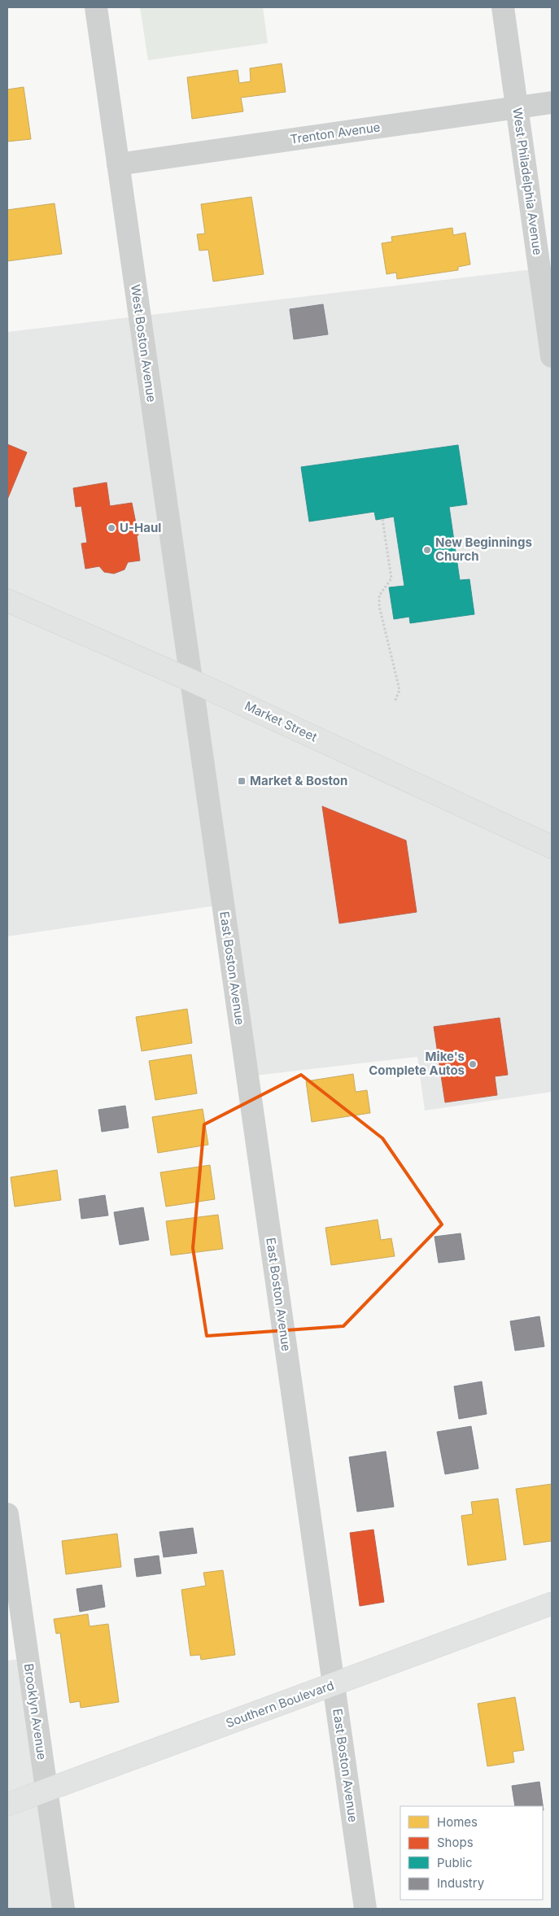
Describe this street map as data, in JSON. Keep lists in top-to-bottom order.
{
  "streets": {
    "main road": ["Market Street", "Southern Boulevard"],
    "street": [
      "Trenton Avenue",
      "West Philadelphia Avenue",
      "West Boston Avenue",
      "East Boston Avenue",
      "Brooklyn Avenue"
    ]
  },
  "crossings": [
    ["Trenton Avenue", "West Philadelphia Avenue"],
    ["Trenton Avenue", "West Boston Avenue"],
    ["West Boston Avenue", "Market Street"],
    ["West Boston Avenue", "East Boston Avenue"],
    ["Market Street", "East Boston Avenue"],
    ["East Boston Avenue", "Southern Boulevard"],
    ["Southern Boulevard", "Brooklyn Avenue"]
  ],
  "places": {
    "other": ["U-Haul", "New Beginnings Church", "Mike's Complete Autos"],
    "transit": ["Market & Boston"]
  },
  "legend": [
    "Homes",
    "Shops",
    "Public",
    "Industry"
  ]
}
